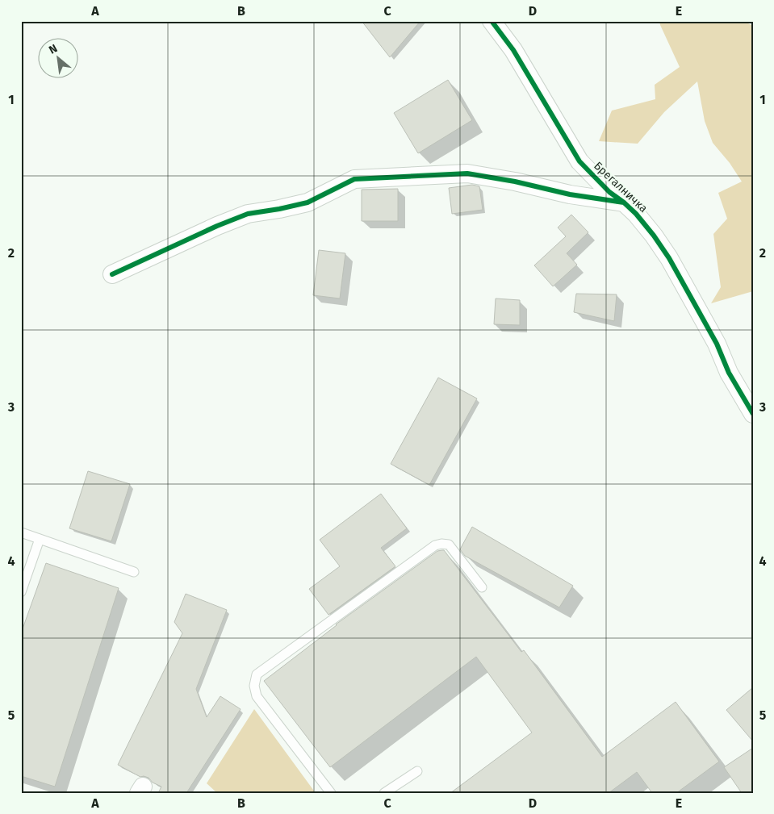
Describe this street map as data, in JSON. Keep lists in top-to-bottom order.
{
  "streets": {
    "street": ["Брегалничка"]
  },
  "north": "top left",
  "grid": {
    "columns": [
      "A",
      "B",
      "C",
      "D",
      "E"
    ],
    "rows": [
      "1",
      "2",
      "3",
      "4",
      "5"
    ]
  }
}
